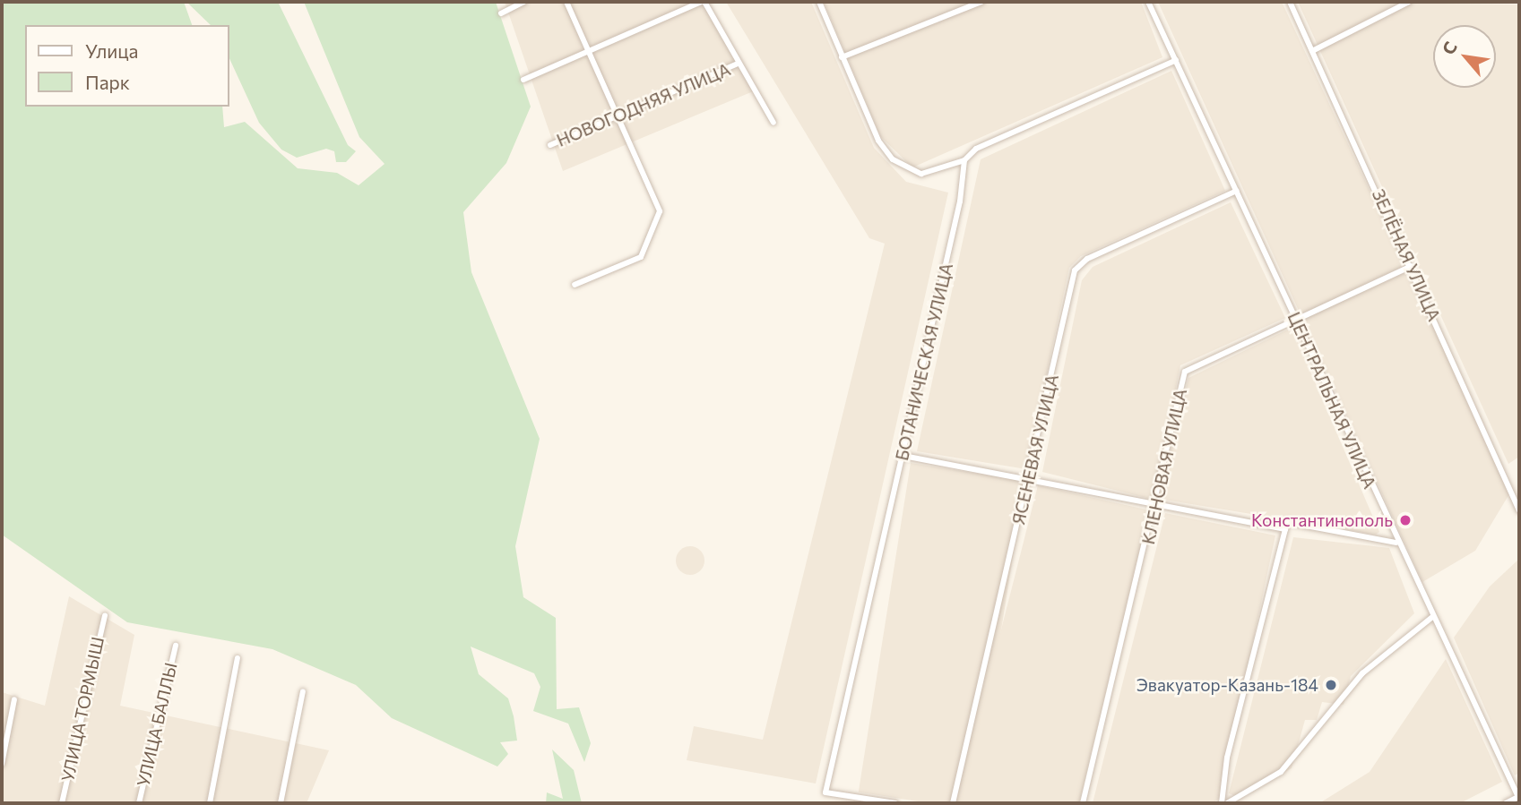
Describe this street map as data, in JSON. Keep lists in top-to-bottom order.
{
  "streets": {
    "street": [
      "НОВОГОДНЯЯ УЛИЦА",
      "ЗЕЛЁНАЯ УЛИЦА",
      "БОТАНИЧЕСКАЯ УЛИЦА",
      "ЦЕНТРАЛЬНАЯ УЛИЦА",
      "ЯСЕНЕВАЯ УЛИЦА",
      "КЛЕНОВАЯ УЛИЦА",
      "УЛИЦА ТОРМЫШ",
      "УЛИЦА БАЛЛЫ"
    ]
  },
  "crossings": [
    ["ЗЕЛЁНАЯ УЛИЦА", "КЛЕНОВАЯ УЛИЦА"],
    ["ЦЕНТРАЛЬНАЯ УЛИЦА", "ЯСЕНЕВАЯ УЛИЦА"],
    ["ЦЕНТРАЛЬНАЯ УЛИЦА", "КЛЕНОВАЯ УЛИЦА"]
  ],
  "places": ["Константинополь", "Эвакуатор-Казань-184"],
  "legend": ["Улица", "Парк"],
  "north": "top left"
}
